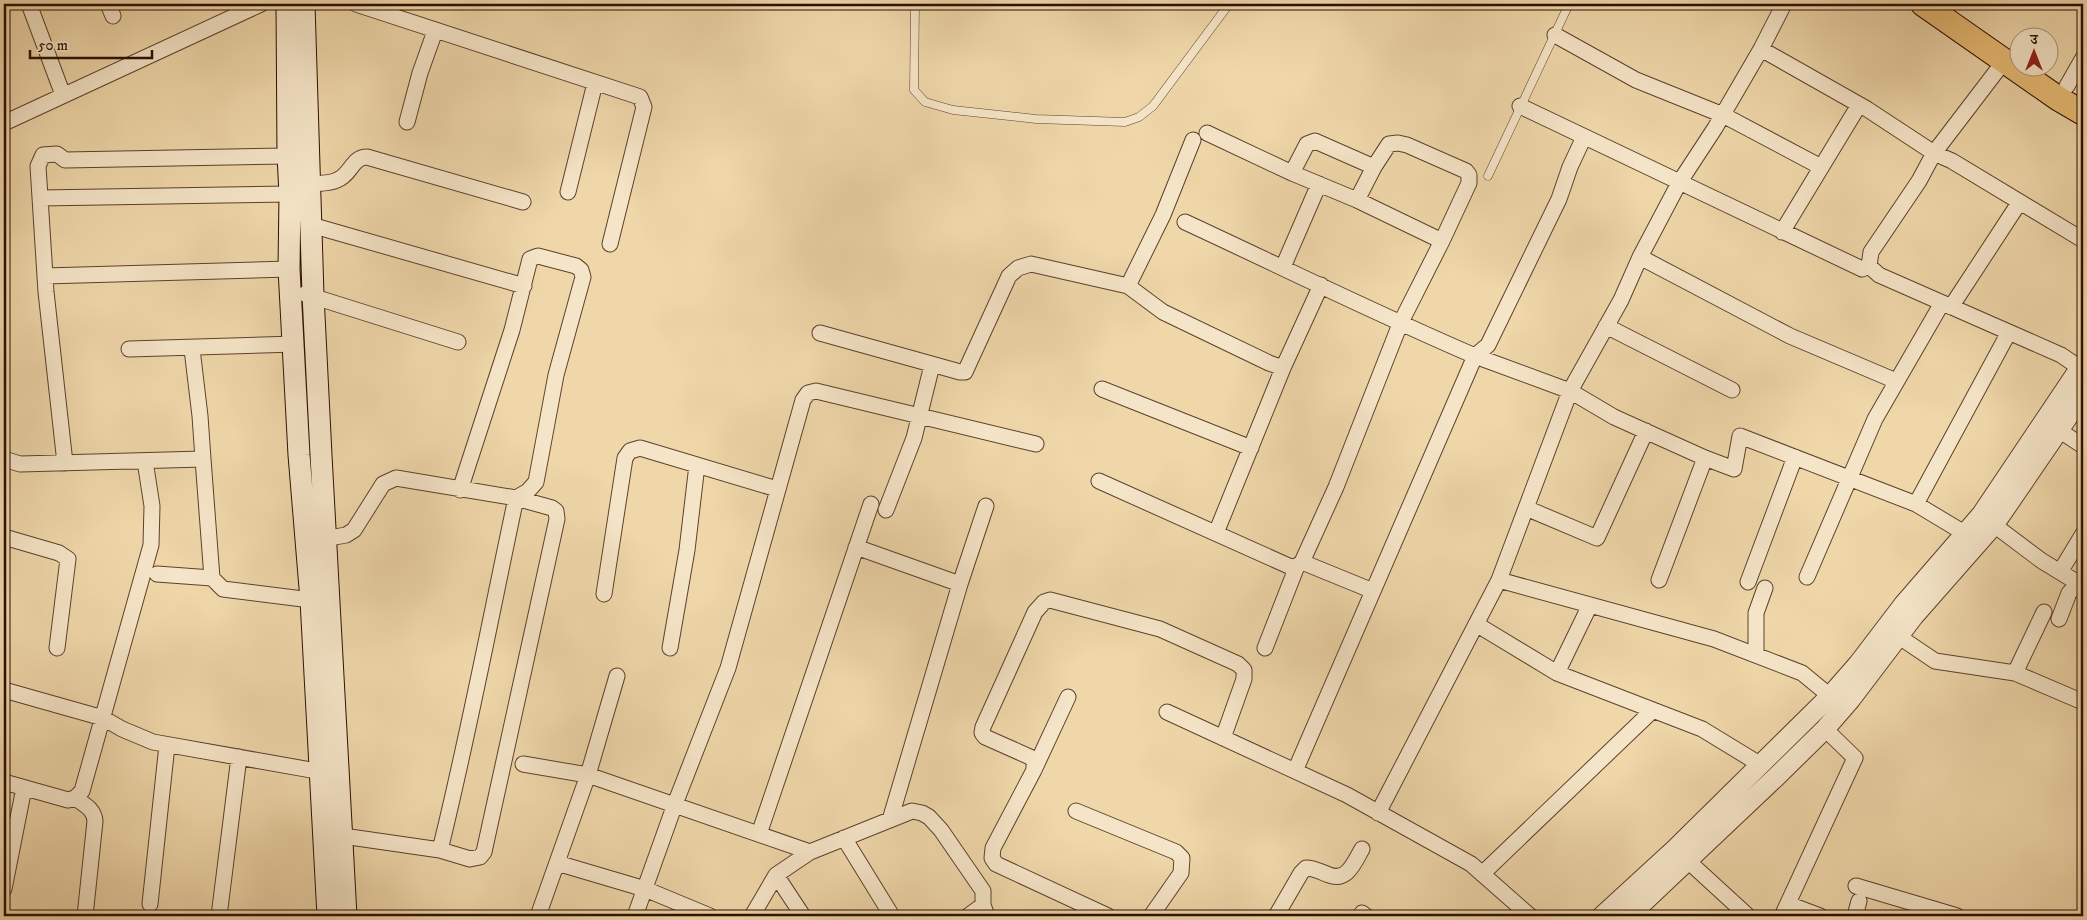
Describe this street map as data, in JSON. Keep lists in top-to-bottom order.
{
  "scale_bar": "50 m",
  "north": "top"
}
